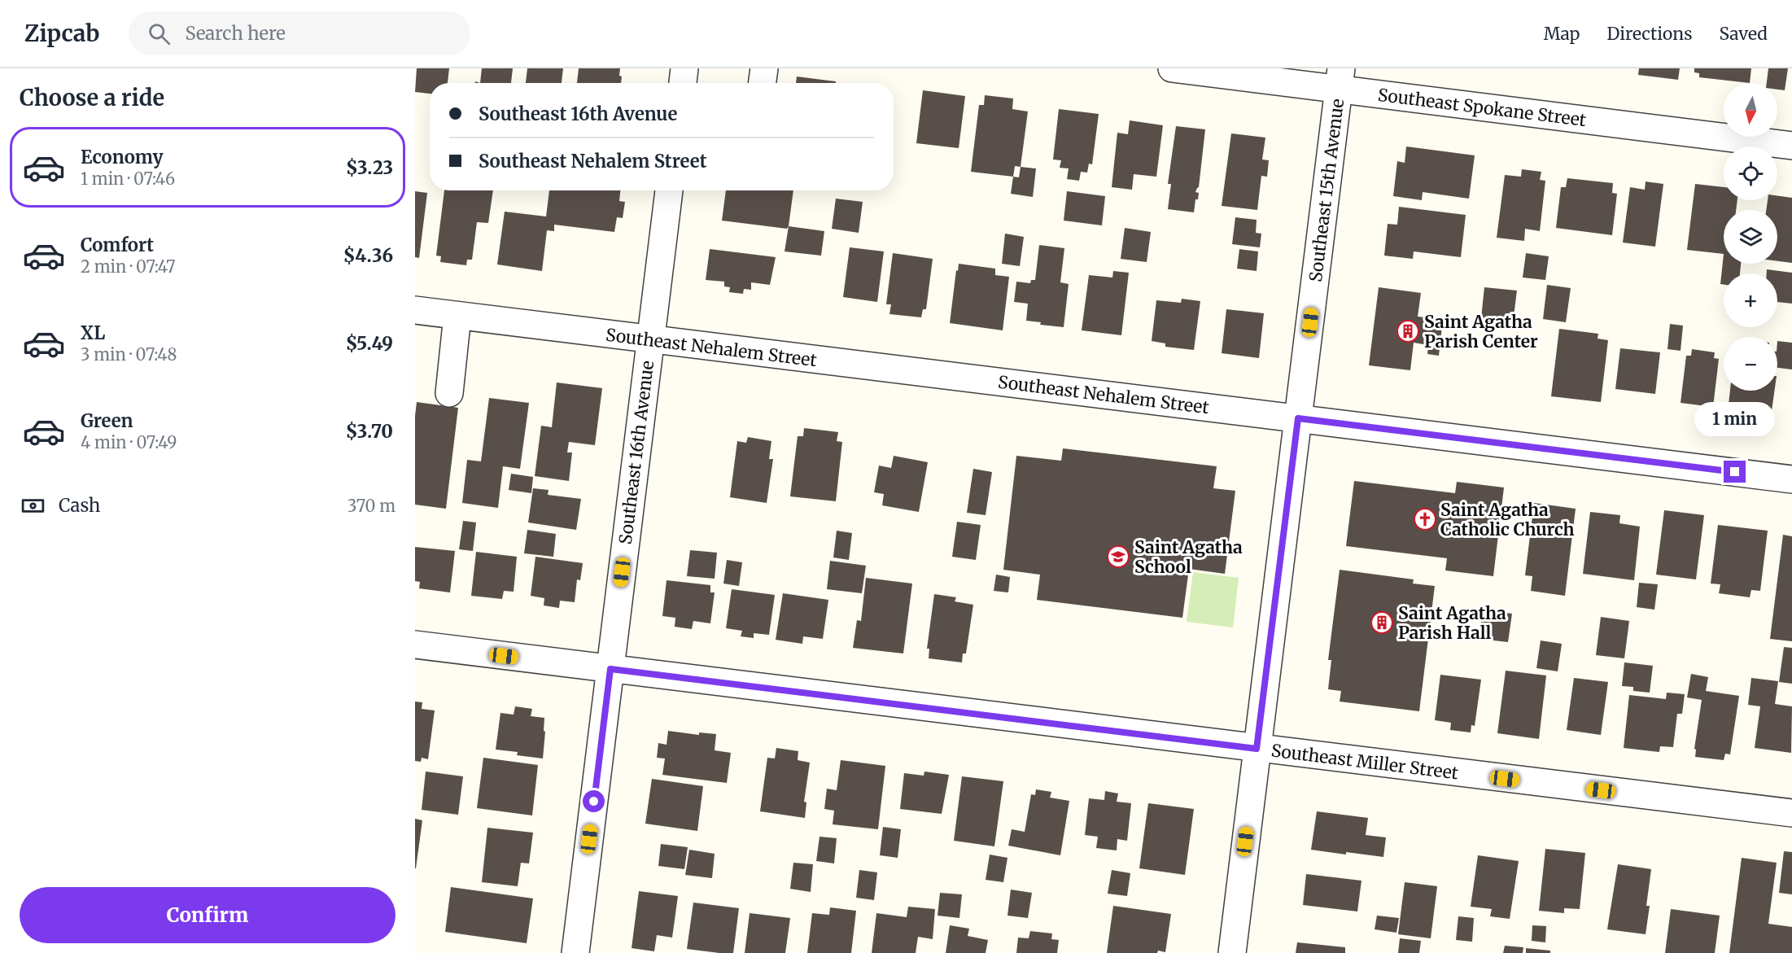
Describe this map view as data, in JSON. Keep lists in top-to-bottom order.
{
  "streets": {
    "street": [
      "Southeast Spokane Street",
      "Southeast 15th Avenue",
      "Southeast Nehalem Street",
      "Southeast 16th Avenue",
      "Southeast Miller Street"
    ]
  },
  "crossings": [
    ["Southeast Spokane Street", "Southeast 15th Avenue"],
    ["Southeast 15th Avenue", "Southeast Nehalem Street"],
    ["Southeast 15th Avenue", "Southeast Miller Street"],
    ["Southeast Nehalem Street", "Southeast 16th Avenue"],
    ["Southeast 16th Avenue", "Southeast Miller Street"]
  ],
  "places": {
    "building": ["Saint Agatha Parish Center", "Saint Agatha Parish Hall"],
    "church": ["Saint Agatha Catholic Church"],
    "school or university": ["Saint Agatha School"]
  },
  "north": "bottom",
  "page": {
    "header": "Zipcab",
    "search": "Search here",
    "nav": ["Map", "Directions", "Saved"],
    "heading": "Choose a ride",
    "map_buttons": ["+", "−"],
    "banner": ["Southeast 16th Avenue", "Southeast Nehalem Street"],
    "list": [
      {
        "name": "Economy",
        "note": "1 min · 07:46",
        "value": "$3.23"
      },
      {
        "name": "Comfort",
        "note": "2 min · 07:47",
        "value": "$4.36"
      },
      {
        "name": "XL",
        "note": "3 min · 07:48",
        "value": "$5.49"
      },
      {
        "name": "Green",
        "note": "4 min · 07:49",
        "value": "$3.70"
      }
    ],
    "bubble": "1 min",
    "pay": ["Cash", "370 m"],
    "buttons": "Confirm"
  }
}
